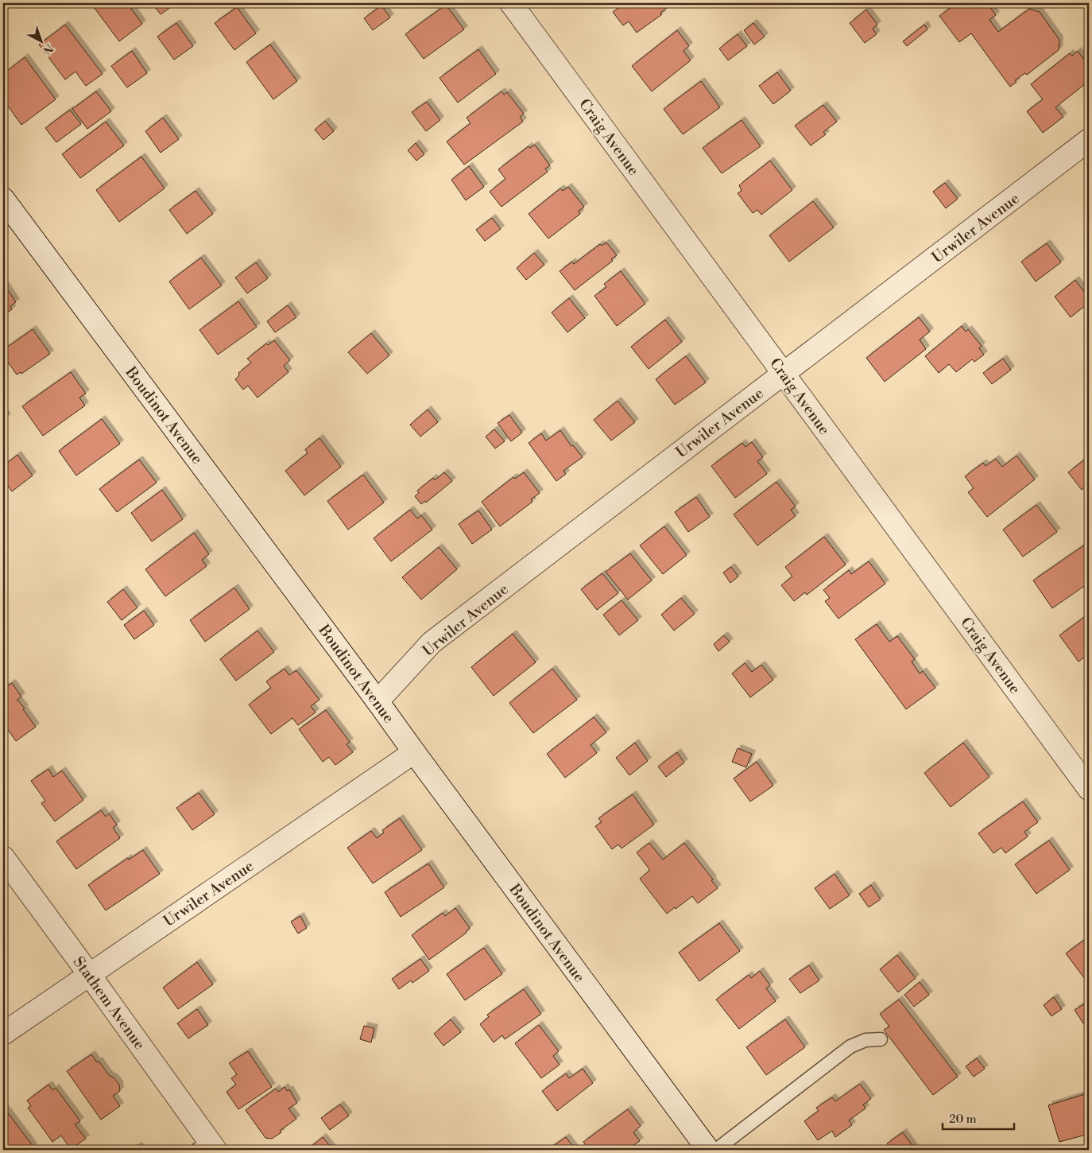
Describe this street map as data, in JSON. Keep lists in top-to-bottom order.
{
  "streets": {
    "street": [
      "Craig Avenue",
      "Urwiler Avenue",
      "Boudinot Avenue",
      "Stathem Avenue"
    ]
  },
  "crossings": [
    ["Craig Avenue", "Urwiler Avenue"],
    ["Urwiler Avenue", "Boudinot Avenue"],
    ["Urwiler Avenue", "Stathem Avenue"]
  ],
  "scale_bar": "20 m",
  "north": "bottom right"
}
